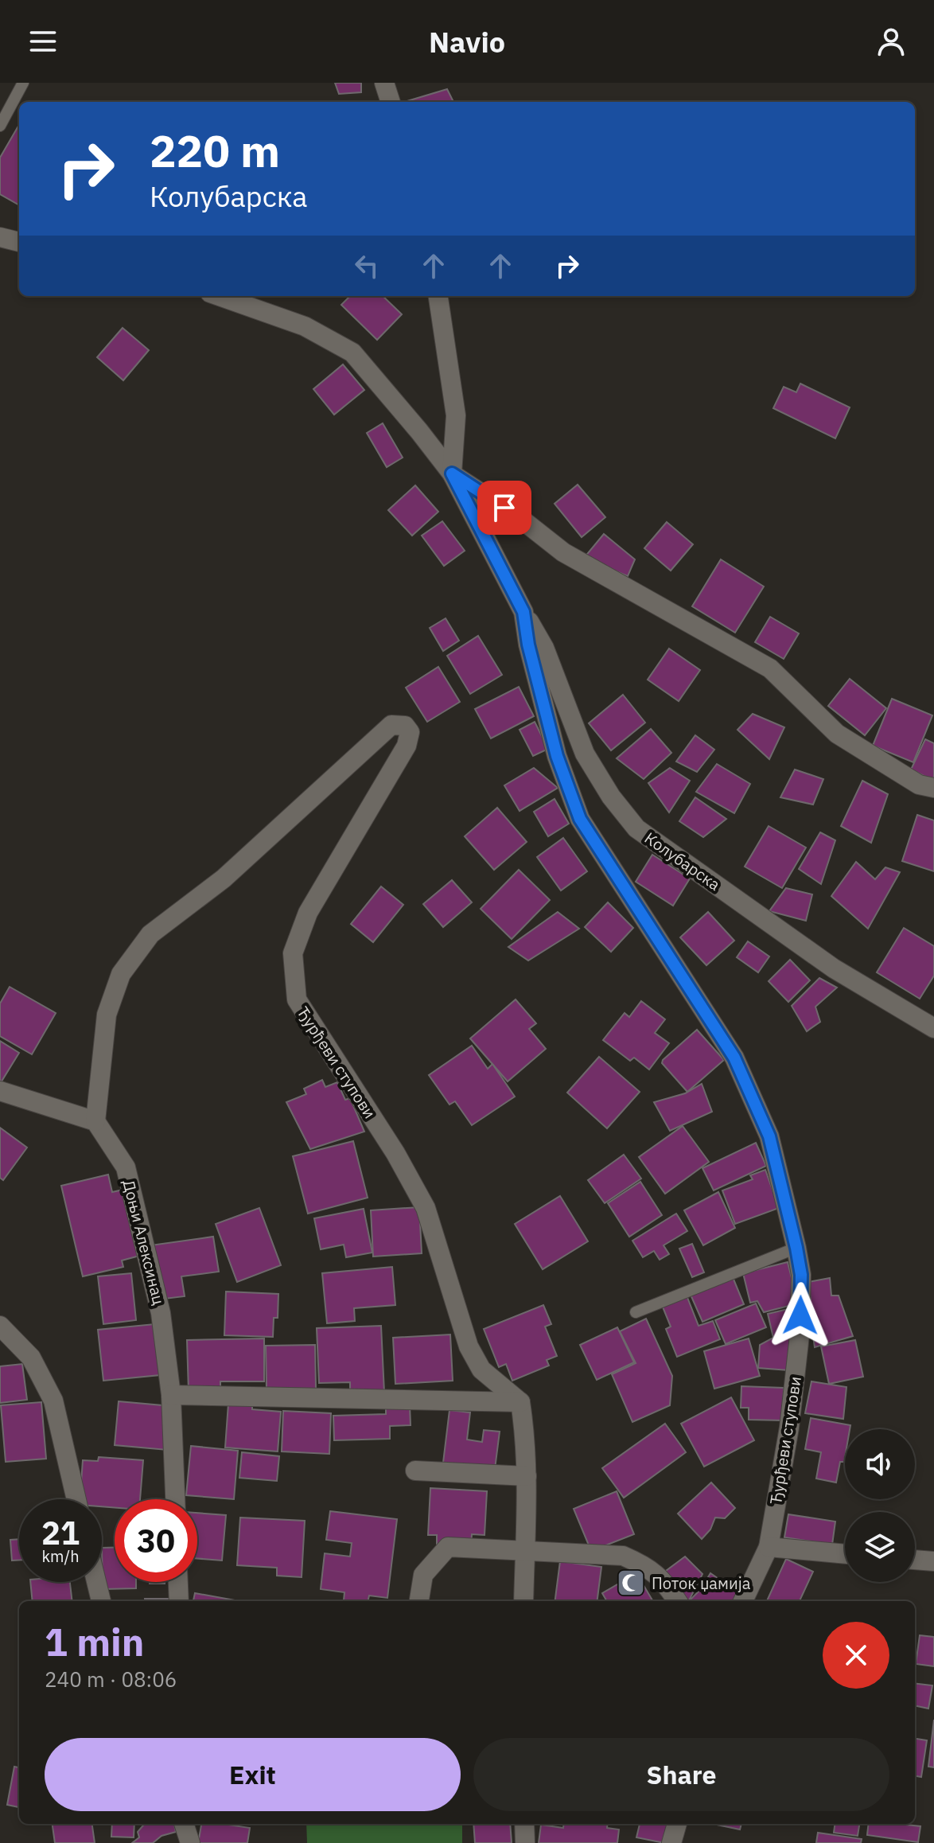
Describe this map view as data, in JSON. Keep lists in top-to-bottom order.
{
  "streets": {
    "street": ["Колубарска", "Ђурђеви ступови", "Доњи Алексинац"]
  },
  "crossings": [
    ["Колубарска", "Ђурђеви ступови"],
    ["Ђурђеви ступови", "Доњи Алексинац"]
  ],
  "places": {
    "mosque": ["Поток џамија"]
  },
  "page": {
    "header": "Navio",
    "turn": ["220 m", "Колубарска"],
    "speed": "21 km/h",
    "limit": "30",
    "heading": ["1 min", "240 m · 08:06"],
    "buttons": ["Exit", "Share"]
  }
}
